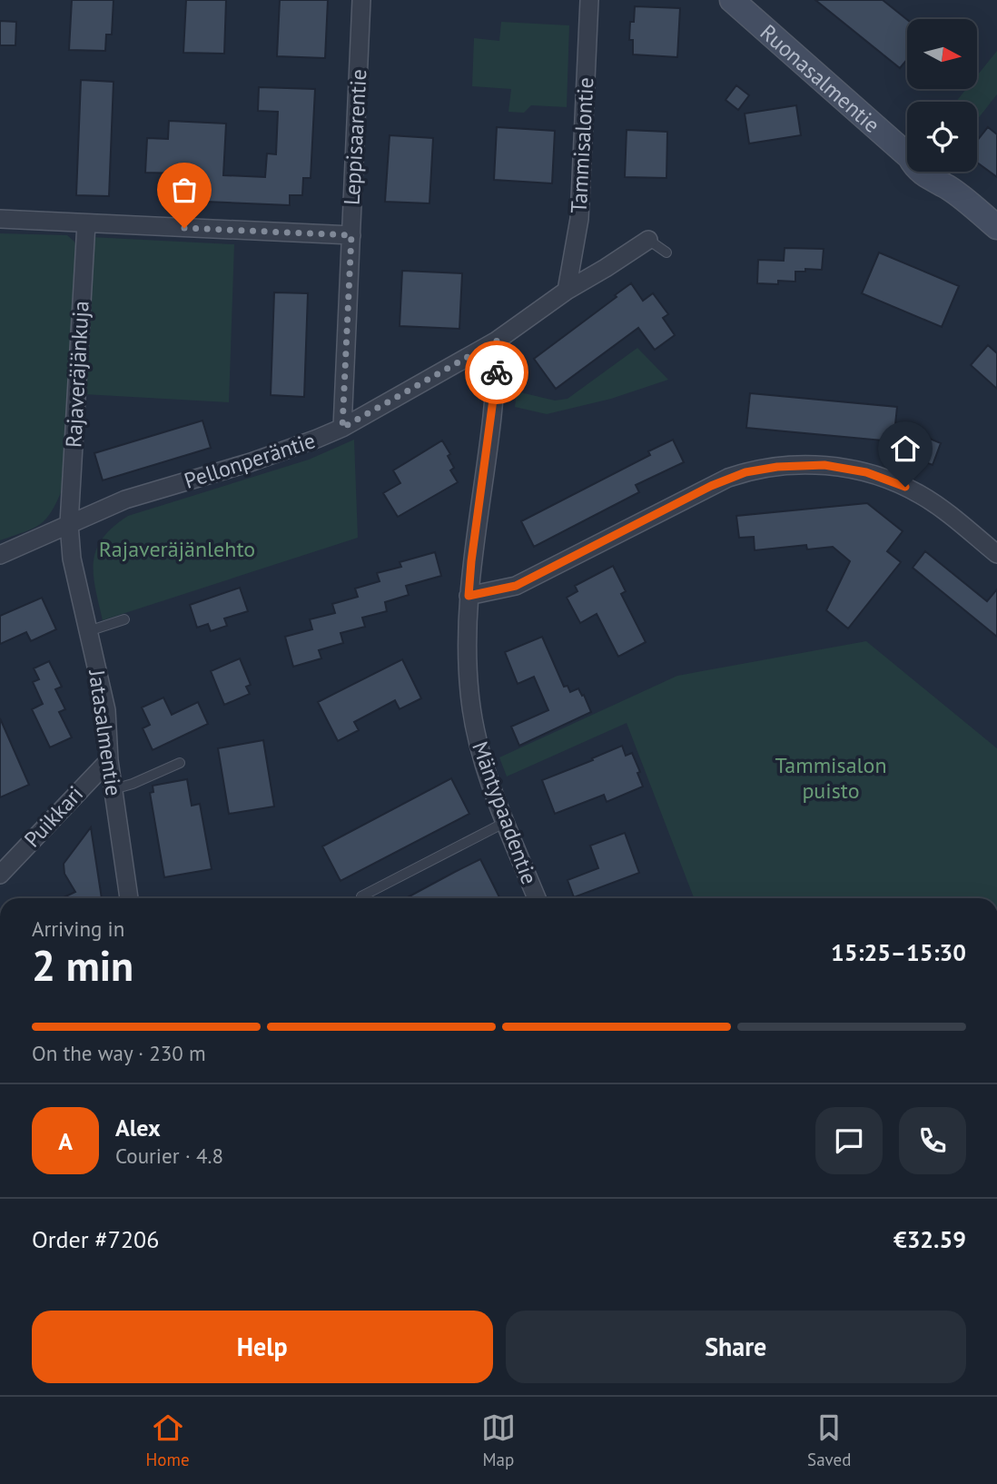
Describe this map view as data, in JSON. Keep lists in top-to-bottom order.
{
  "streets": {
    "street": [
      "Ruonasalmentie",
      "Leppisaarentie",
      "Tammisalontie",
      "Rajaveräjänkuja",
      "Pellonperäntie",
      "Jatasalmentie",
      "Mäntypaadentie",
      "Puikkari"
    ]
  },
  "crossings": [
    ["Leppisaarentie", "Pellonperäntie"],
    ["Tammisalontie", "Pellonperäntie"],
    ["Rajaveräjänkuja", "Pellonperäntie"],
    ["Rajaveräjänkuja", "Jatasalmentie"],
    ["Pellonperäntie", "Jatasalmentie"],
    ["Pellonperäntie", "Mäntypaadentie"],
    ["Jatasalmentie", "Puikkari"]
  ],
  "parks": ["Rajaveräjänlehto", "Tammisalon puisto"],
  "north": "right",
  "page": {
    "heading": ["2 min", "Arriving in", "15:25–15:30"],
    "panel": [
      "Alex",
      "Courier · 4.8",
      "Order #7206",
      "€32.59"
    ],
    "bar": "On the way · 230 m",
    "round": "A",
    "buttons": ["Help", "Share"],
    "tabs": ["Home", "Map", "Saved"]
  }
}
